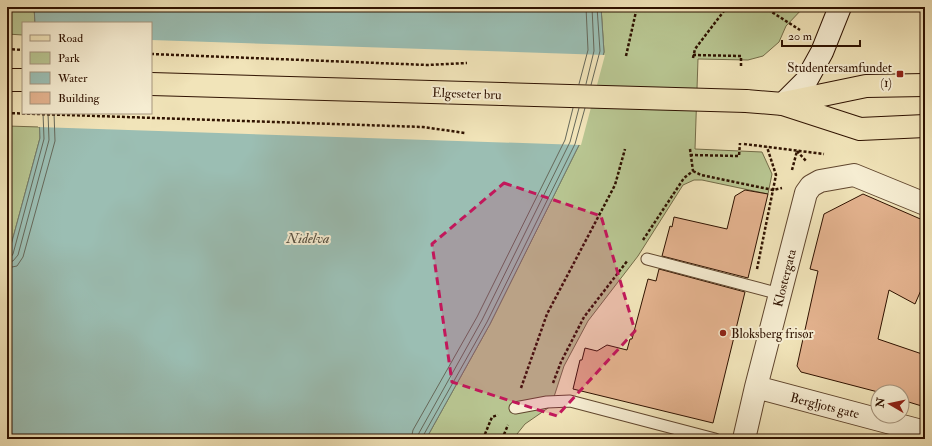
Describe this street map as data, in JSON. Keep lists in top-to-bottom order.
{
  "streets": {
    "main road": ["Elgeseter bru"],
    "street": ["Klostergata", "Bergljots gate"]
  },
  "crossings": [
    ["Klostergata", "Bergljots gate"]
  ],
  "water": ["Nidelva"],
  "places": {
    "transit": ["Studentersamfundet (1)"],
    "other": ["Bloksberg frisør"]
  },
  "legend": [
    "Road",
    "Park",
    "Water",
    "Building"
  ],
  "scale_bar": "20 m",
  "north": "left"
}
